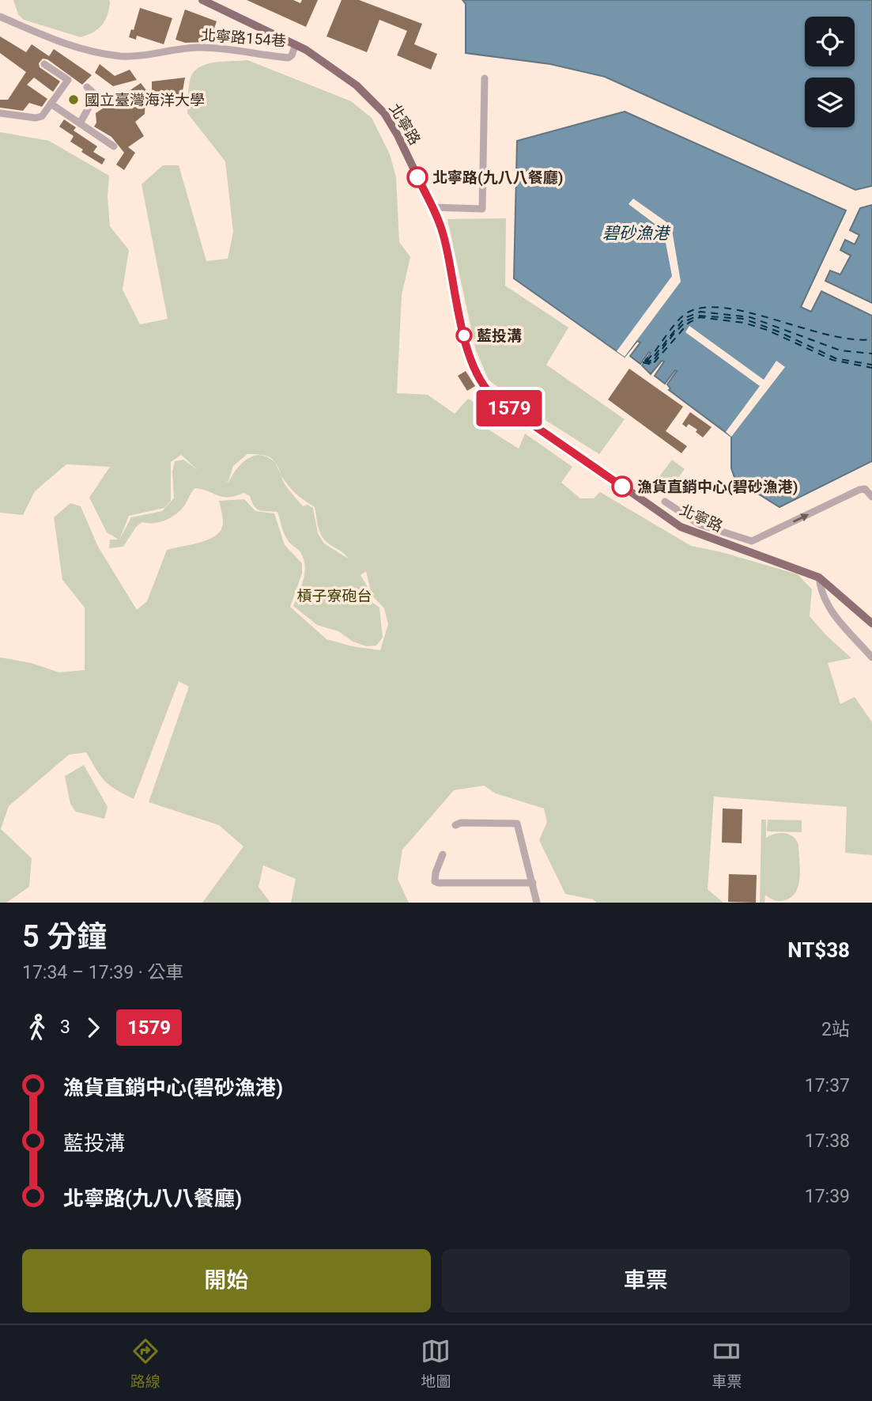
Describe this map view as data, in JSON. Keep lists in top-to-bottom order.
{
  "streets": {
    "main road": ["北寧路"],
    "street": ["北寧路154巷"]
  },
  "crossings": [
    ["北寧路154巷", "北寧路"]
  ],
  "water": ["碧砂漁港"],
  "parks": ["槓子寮砲台"],
  "places": [
    "國立臺灣海洋大學",
    "北寧路(九八八餐廳)",
    "藍投溝",
    "漁貨直銷中心(碧砂漁港)"
  ],
  "lines": ["bus line 1579"],
  "page": {
    "on_map": "1579",
    "heading": ["5 分鐘", "17:34 – 17:39 · 公車", "NT$38"],
    "legs": ["3", "1579", "2站"],
    "list": [
      {
        "name": "漁貨直銷中心(碧砂漁港)",
        "value": "17:37"
      },
      {
        "name": "藍投溝",
        "value": "17:38"
      },
      {
        "name": "北寧路(九八八餐廳)",
        "value": "17:39"
      }
    ],
    "buttons": ["開始", "車票"],
    "tabs": ["路線", "地圖", "車票"]
  }
}
